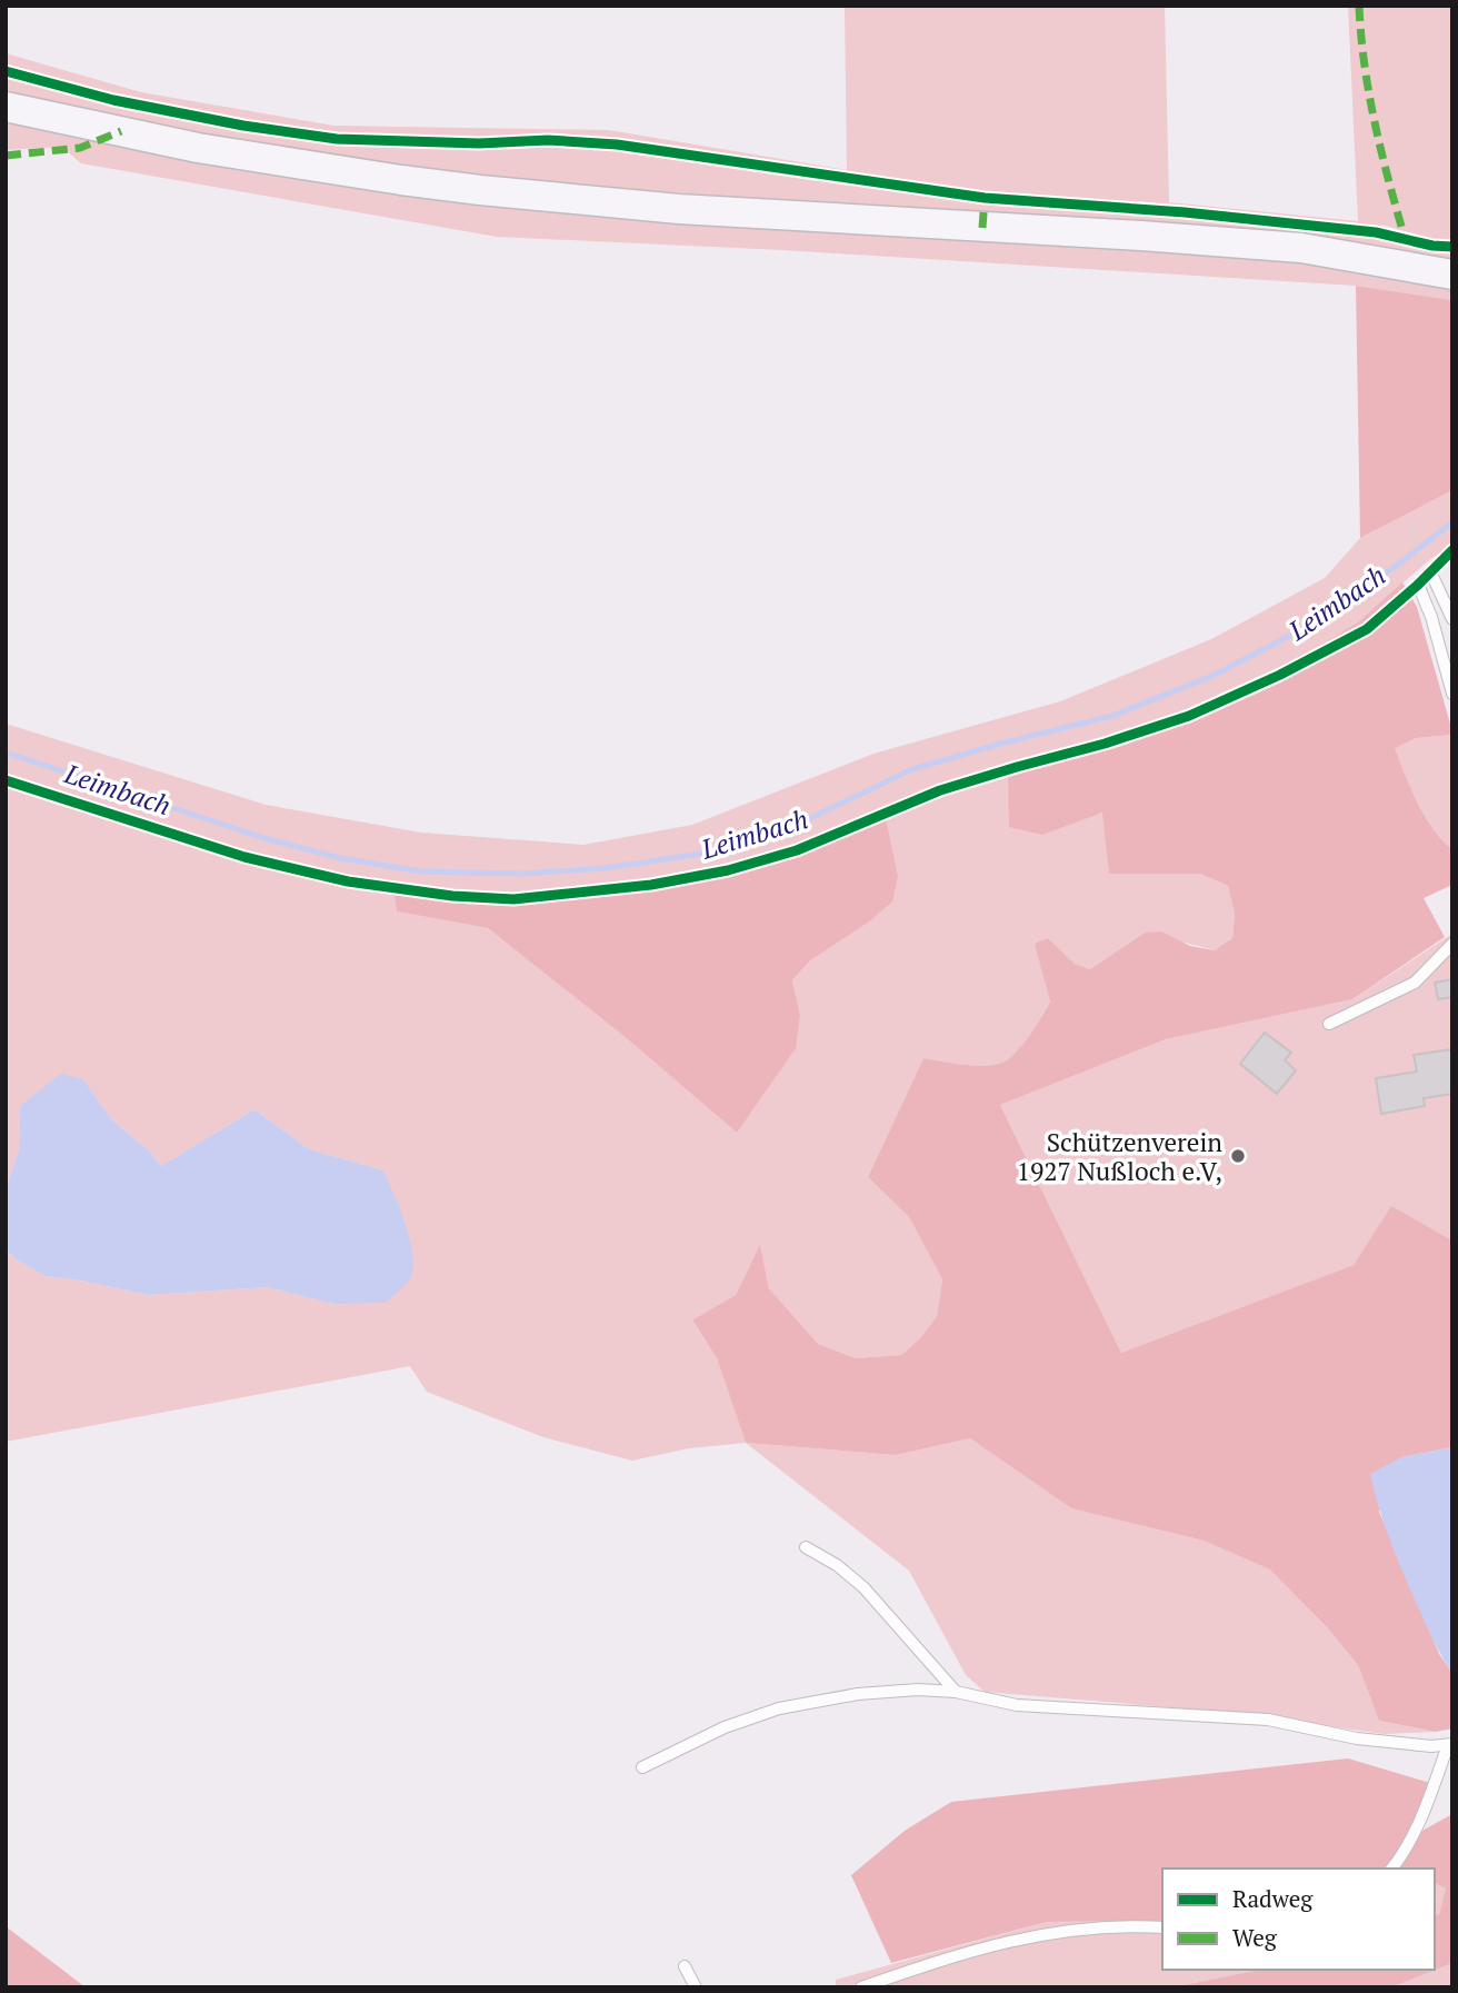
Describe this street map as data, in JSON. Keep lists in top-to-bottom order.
{
  "water": ["Leimbach"],
  "places": ["Schützenverein 1927 Nußloch e.V,"],
  "legend": ["Radweg", "Weg"]
}
